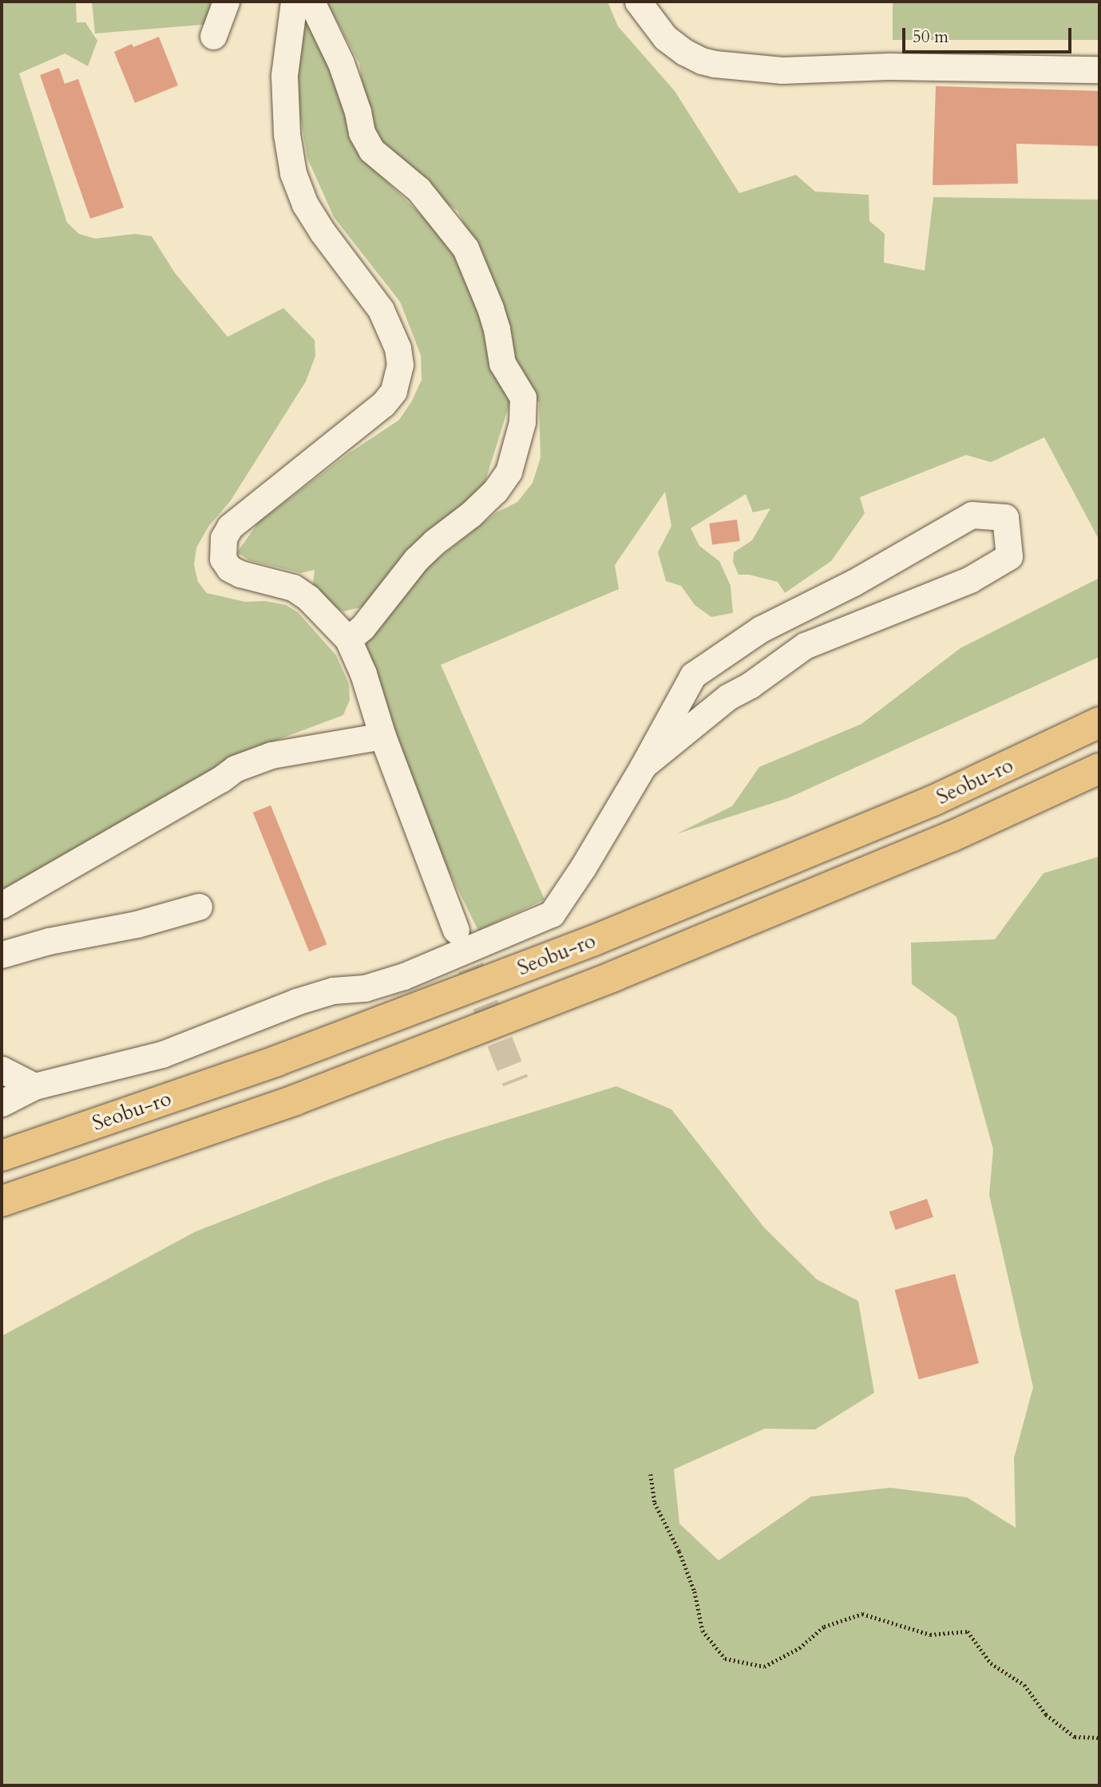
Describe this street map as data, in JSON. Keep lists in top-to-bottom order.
{
  "streets": {
    "highway": ["Seobu-ro"]
  },
  "scale_bar": "50 m"
}
